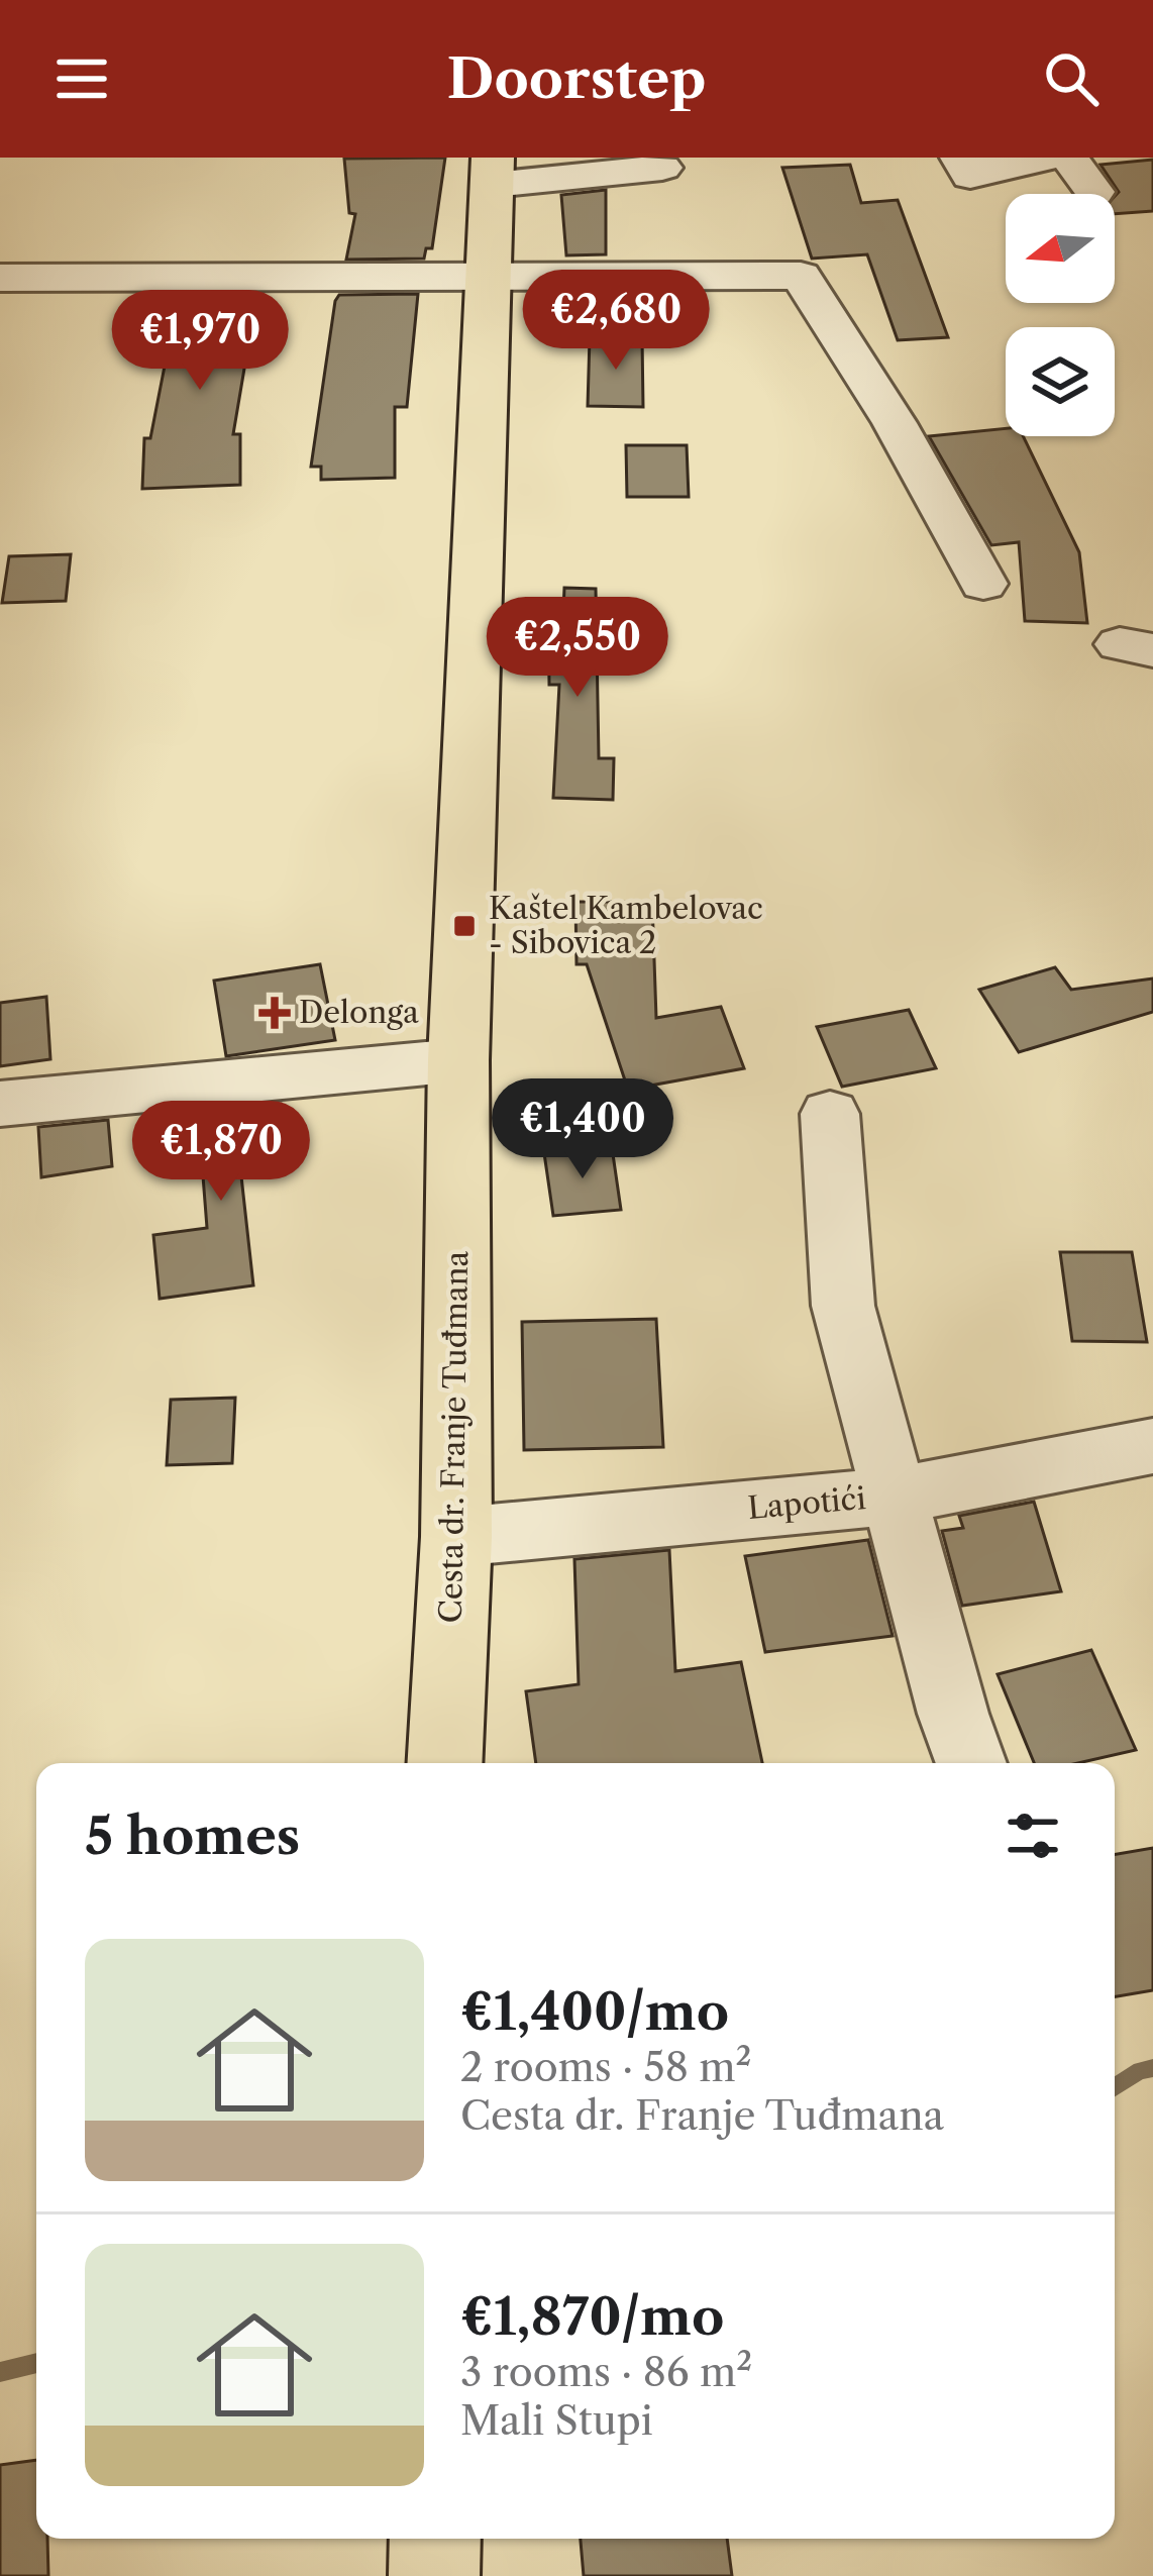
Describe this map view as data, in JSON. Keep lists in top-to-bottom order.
{
  "streets": {
    "main road": ["Cesta dr. Franje Tuđmana"],
    "street": ["Lapotići"]
  },
  "crossings": [
    ["Cesta dr. Franje Tuđmana", "Lapotići"]
  ],
  "places": {
    "transit": ["Kaštel Kambelovac - Sibovica 2"],
    "health": ["Delonga"]
  },
  "north": "left",
  "page": {
    "header": "Doorstep",
    "price": [
      "€2,680",
      "€1,970",
      "€2,550",
      "€1,400",
      "€1,870"
    ],
    "heading": "5 homes",
    "list": [
      {
        "name": "€1,400/mo",
        "note": "2 rooms · 58 m² · Cesta dr. Franje Tuđmana"
      },
      {
        "name": "€1,870/mo",
        "note": "3 rooms · 86 m² · Mali Stupi"
      }
    ]
  }
}
